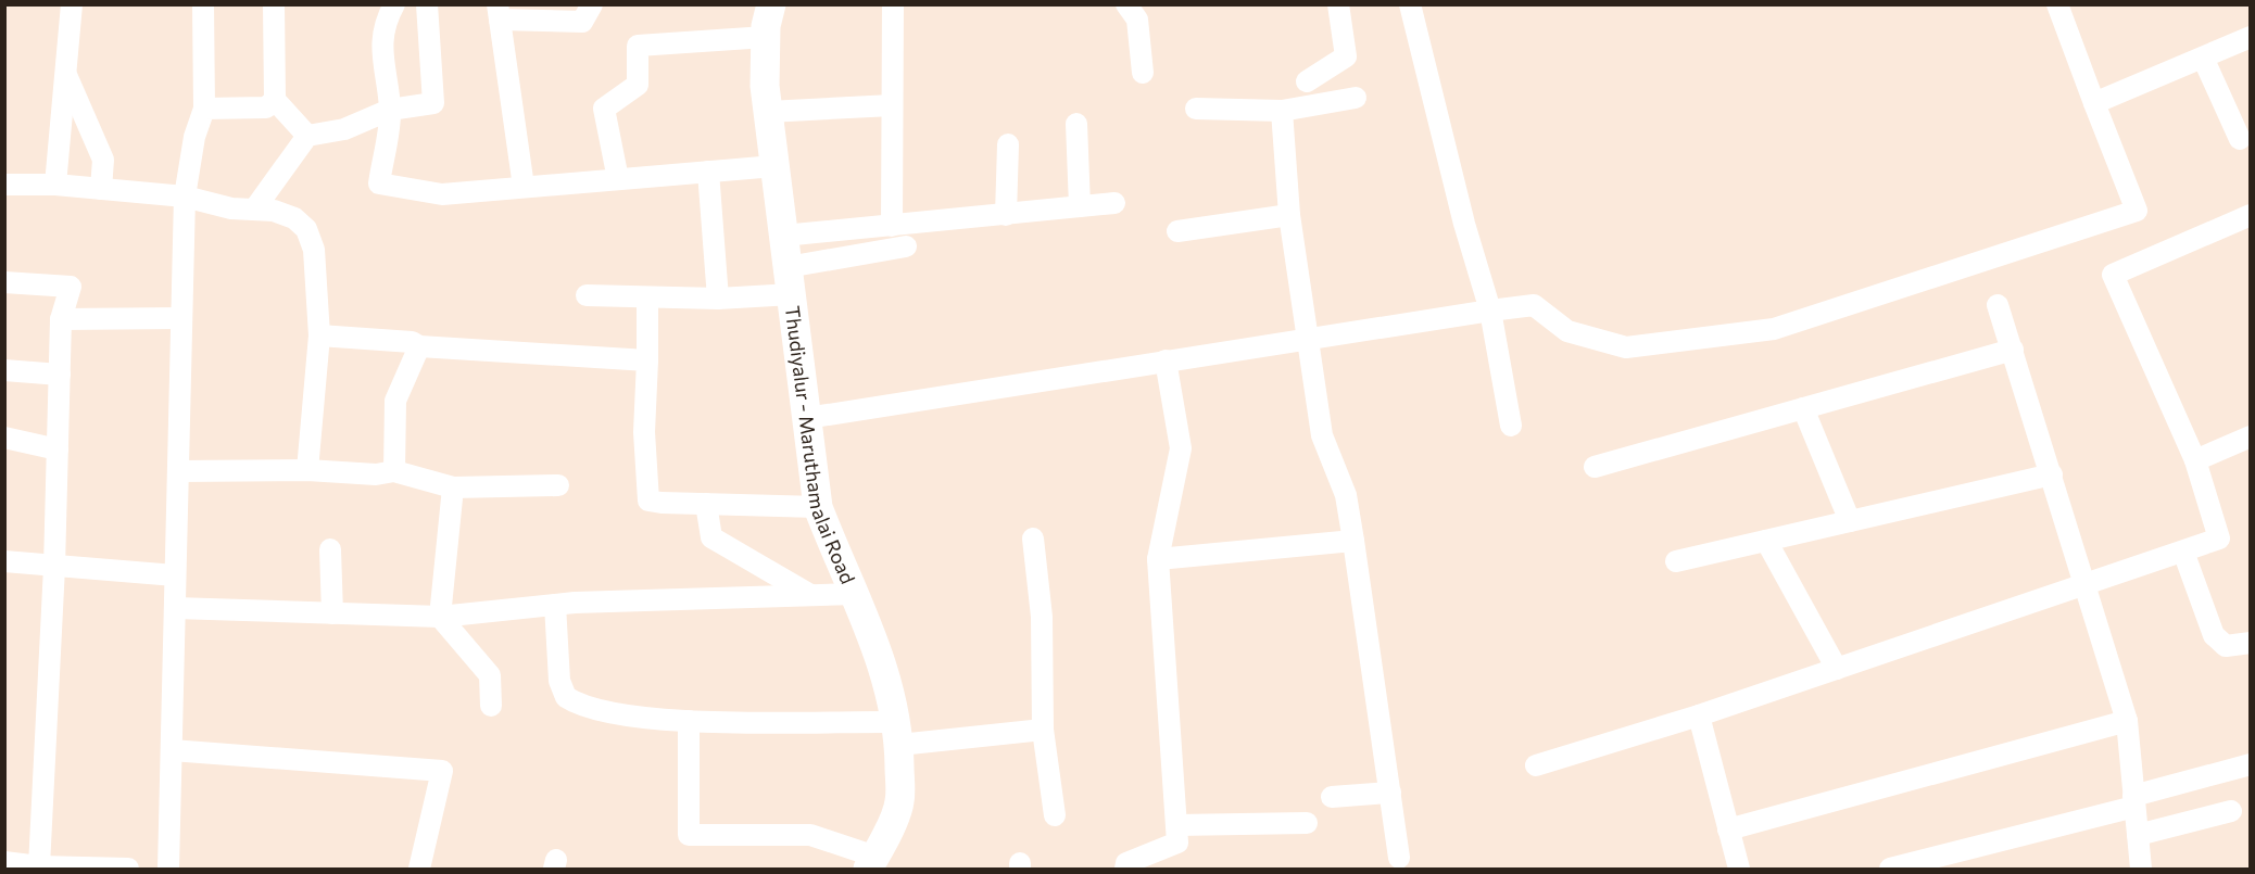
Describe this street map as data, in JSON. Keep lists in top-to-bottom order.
{
  "streets": {
    "main road": ["Thudiyalur - Maruthamalai Road"]
  }
}
